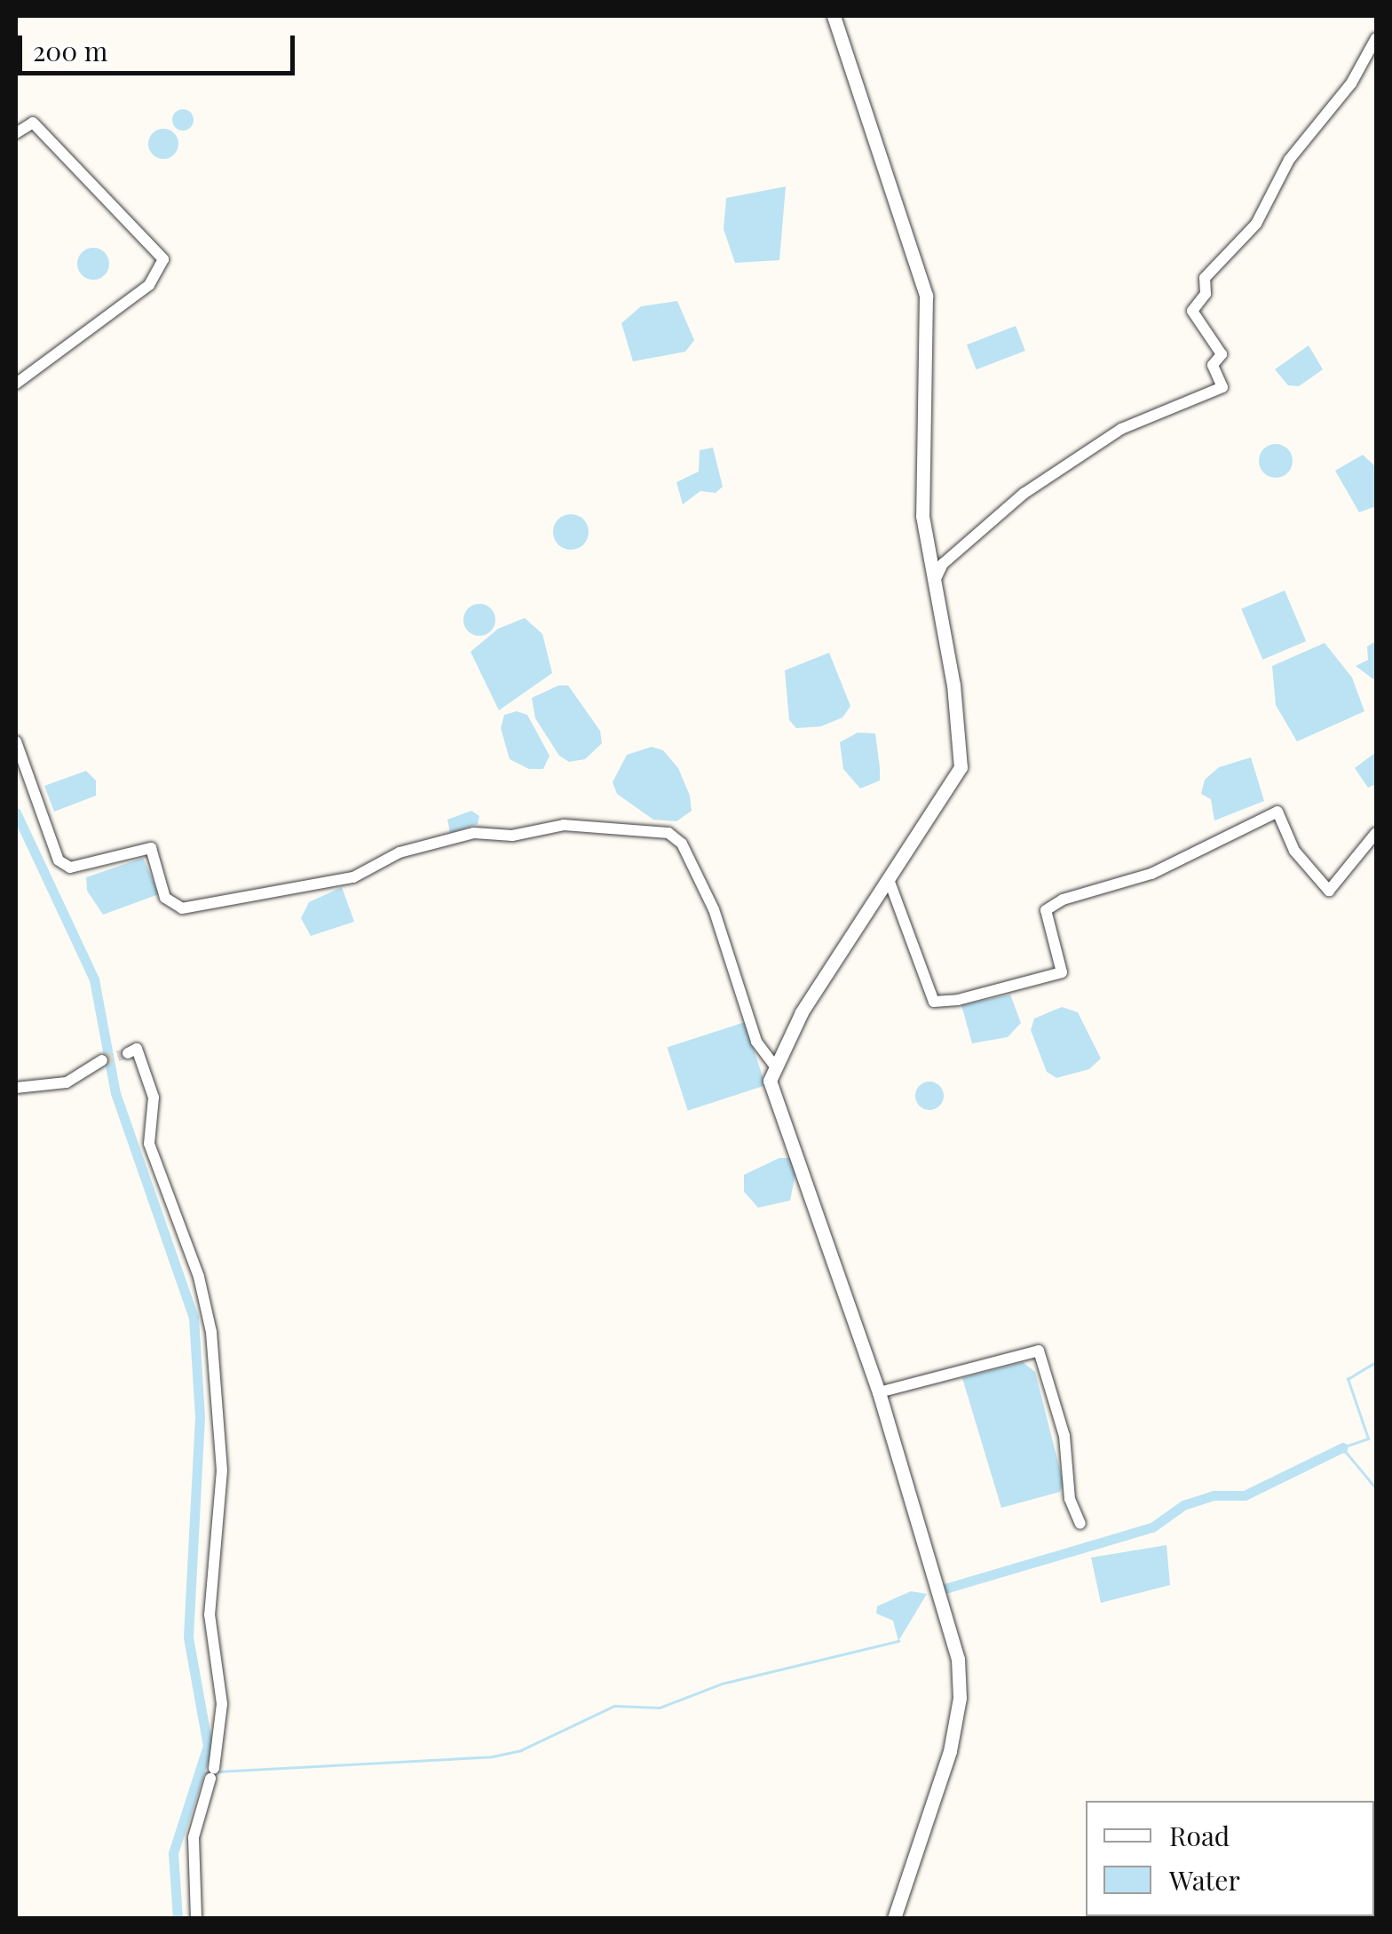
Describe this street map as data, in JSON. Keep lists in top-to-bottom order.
{
  "legend": ["Road", "Water"],
  "scale_bar": "200 m"
}
